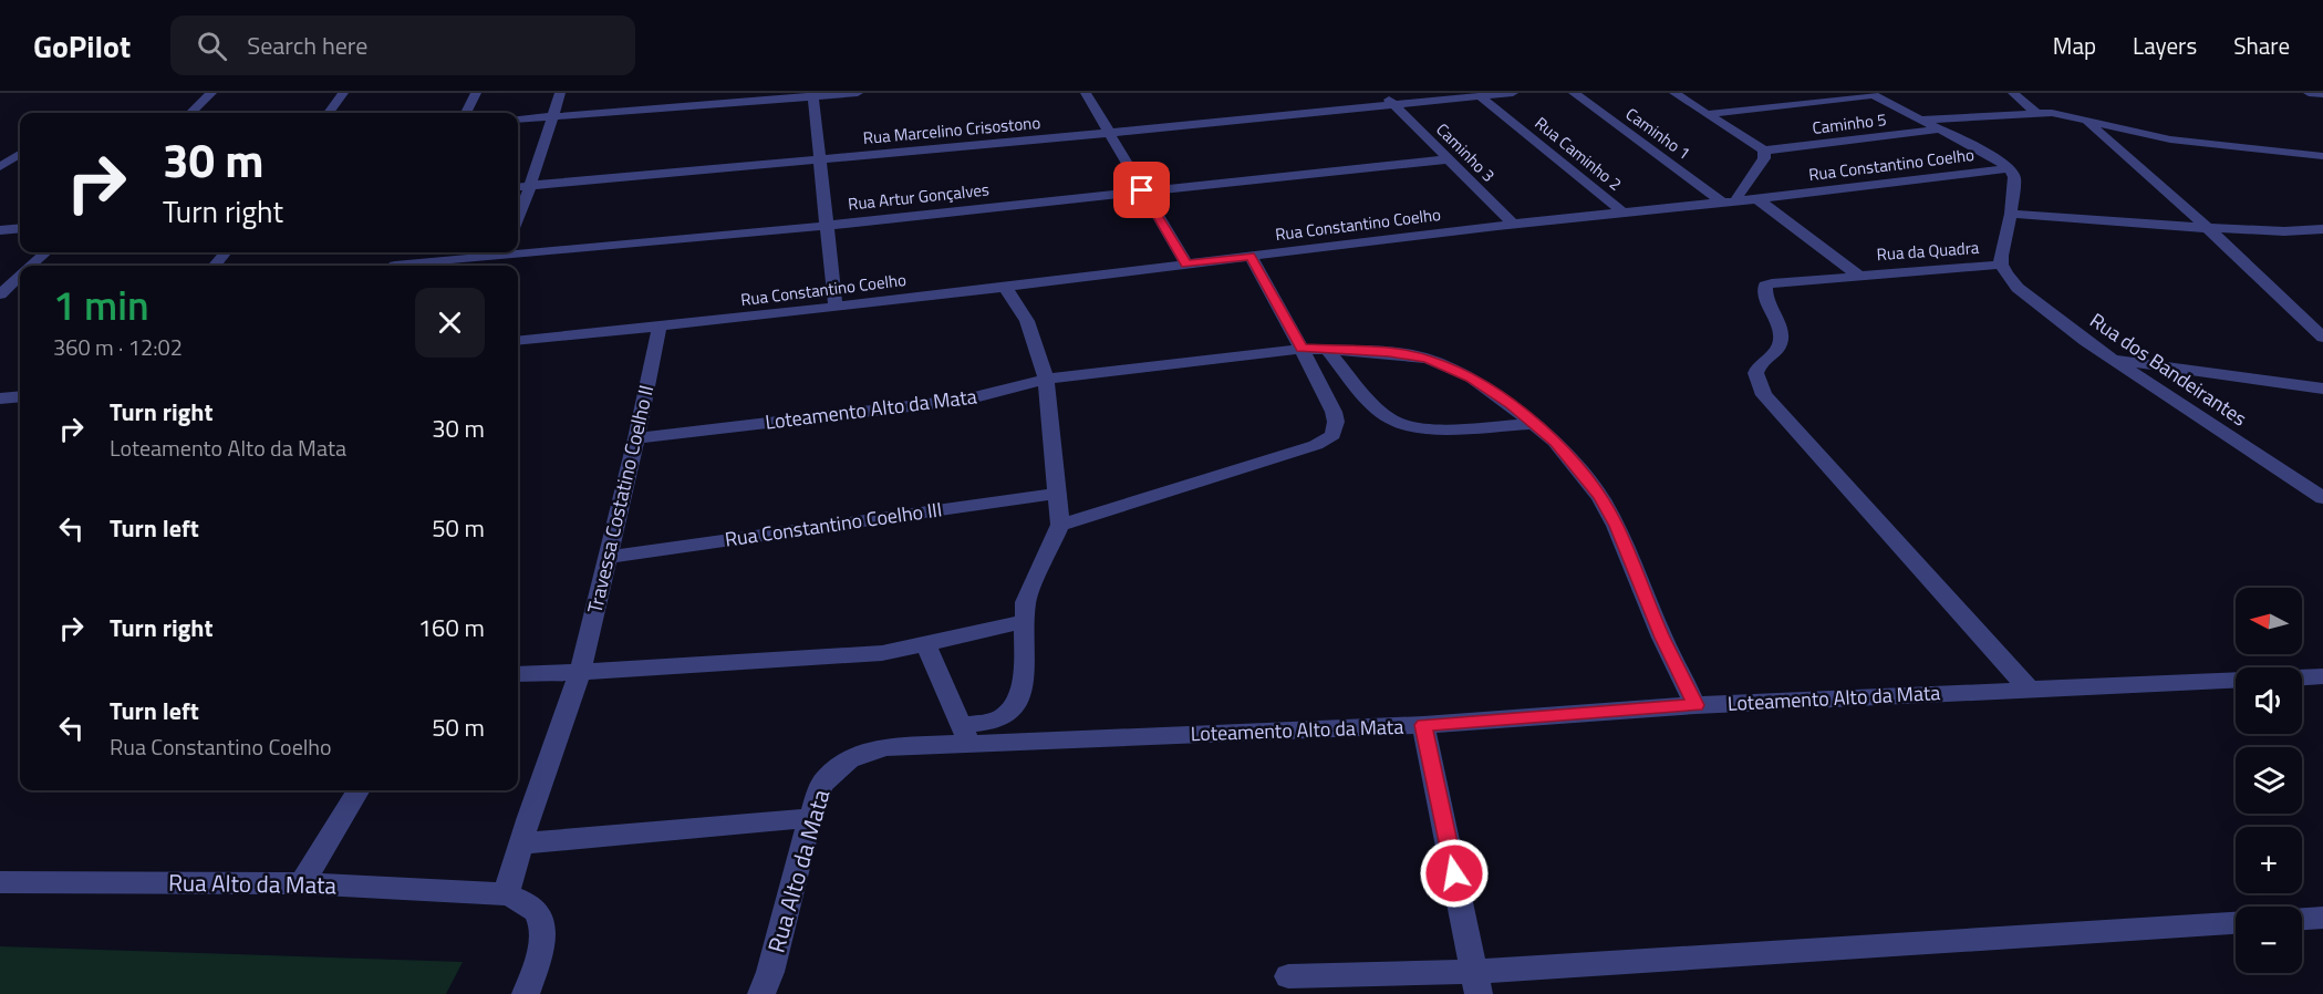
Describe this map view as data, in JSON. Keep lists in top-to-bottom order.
{
  "streets": {
    "street": [
      "Caminho 5",
      "Rua Marcelino Crisostono",
      "Caminho 1",
      "Caminho 3",
      "Rua Caminho 2",
      "Rua Constantino Coelho",
      "Rua Artur Gonçalves",
      "Rua da Quadra",
      "Rua dos Bandeirantes",
      "Loteamento Alto da Mata",
      "Travessa Costatino Coelho II",
      "Rua Constantino Coelho III",
      "Rua Alto da Mata"
    ]
  },
  "crossings": [
    ["Rua Marcelino Crisostono", "Caminho 3"],
    ["Rua Marcelino Crisostono", "Rua Caminho 2"],
    ["Caminho 1", "Rua Constantino Coelho"],
    ["Caminho 3", "Rua Constantino Coelho"],
    ["Caminho 3", "Rua Artur Gonçalves"],
    ["Rua Caminho 2", "Rua Constantino Coelho"],
    ["Rua Constantino Coelho", "Rua da Quadra"],
    ["Rua Constantino Coelho", "Travessa Costatino Coelho II"],
    ["Rua da Quadra", "Rua dos Bandeirantes"],
    ["Rua da Quadra", "Loteamento Alto da Mata"],
    ["Loteamento Alto da Mata", "Travessa Costatino Coelho II"],
    ["Loteamento Alto da Mata", "Rua Alto da Mata"],
    ["Travessa Costatino Coelho II", "Rua Constantino Coelho III"],
    ["Travessa Costatino Coelho II", "Rua Alto da Mata"]
  ],
  "north": "left",
  "page": {
    "header": "GoPilot",
    "search": "Search here",
    "nav": ["Map", "Layers", "Share"],
    "turn": ["30 m", "Turn right"],
    "heading": ["1 min", "360 m · 12:02"],
    "list": [
      {
        "name": "Turn right",
        "note": "Loteamento Alto da Mata",
        "value": "30 m"
      },
      {
        "name": "Turn left",
        "value": "50 m"
      },
      {
        "name": "Turn right",
        "value": "160 m"
      },
      {
        "name": "Turn left",
        "note": "Rua Constantino Coelho",
        "value": "50 m"
      }
    ],
    "map_buttons": ["+", "−"]
  }
}
